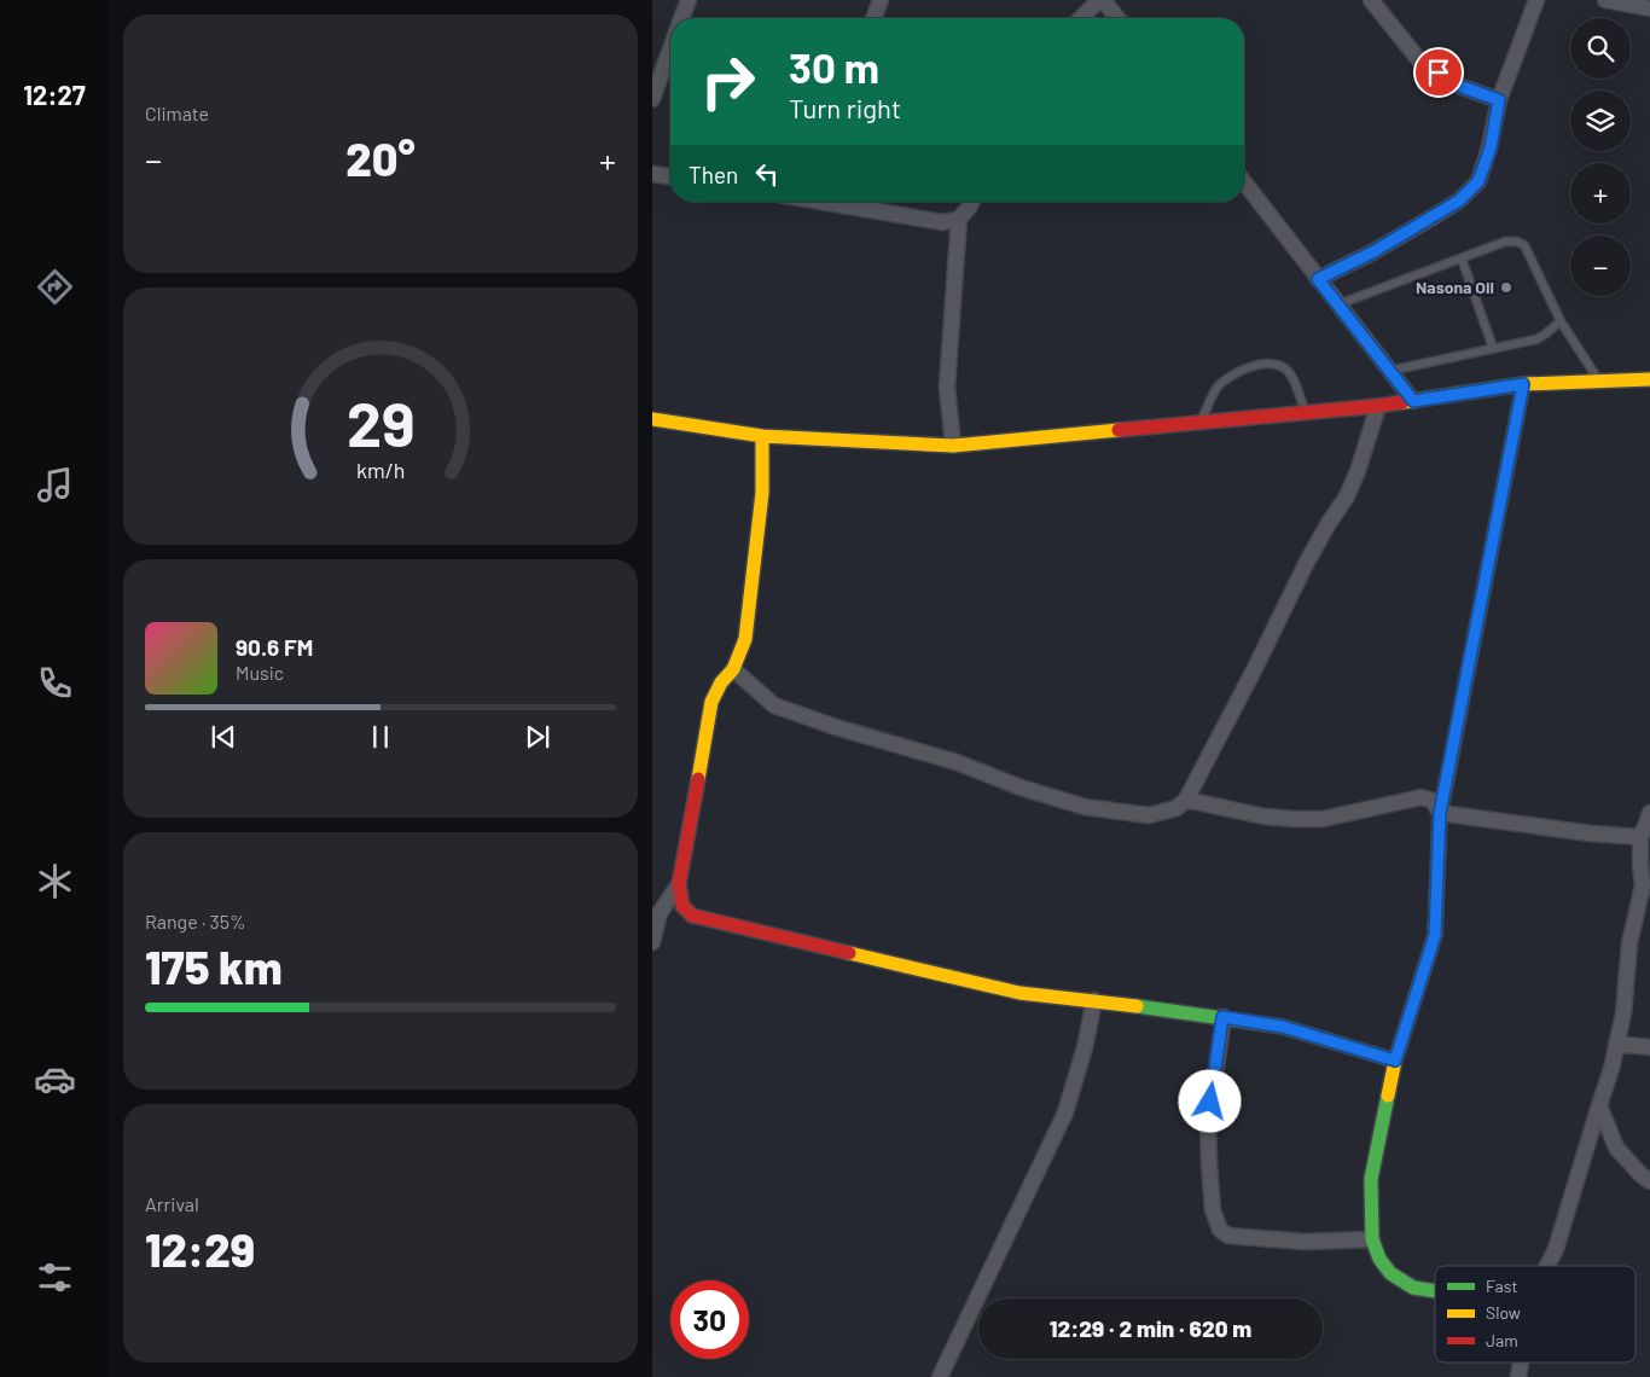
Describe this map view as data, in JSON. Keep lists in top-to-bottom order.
{
  "places": ["Nasona Oil"],
  "legend": ["Fast", "Slow", "Jam"],
  "page": {
    "tabs": "12:27",
    "tile": [
      "Climate",
      ["Range · 35%", "175 km"],
      ["Arrival", "12:29"]
    ],
    "map_buttons": ["+", "−"],
    "turn": ["30 m", "Turn right"],
    "heat": ["−", "20°", "+"],
    "then": "Then",
    "song": ["90.6 FM", "Music"],
    "limit": "30",
    "trip": "12:29 · 2 min · 620 m",
    "gauge": ["29", "km/h"]
  }
}
